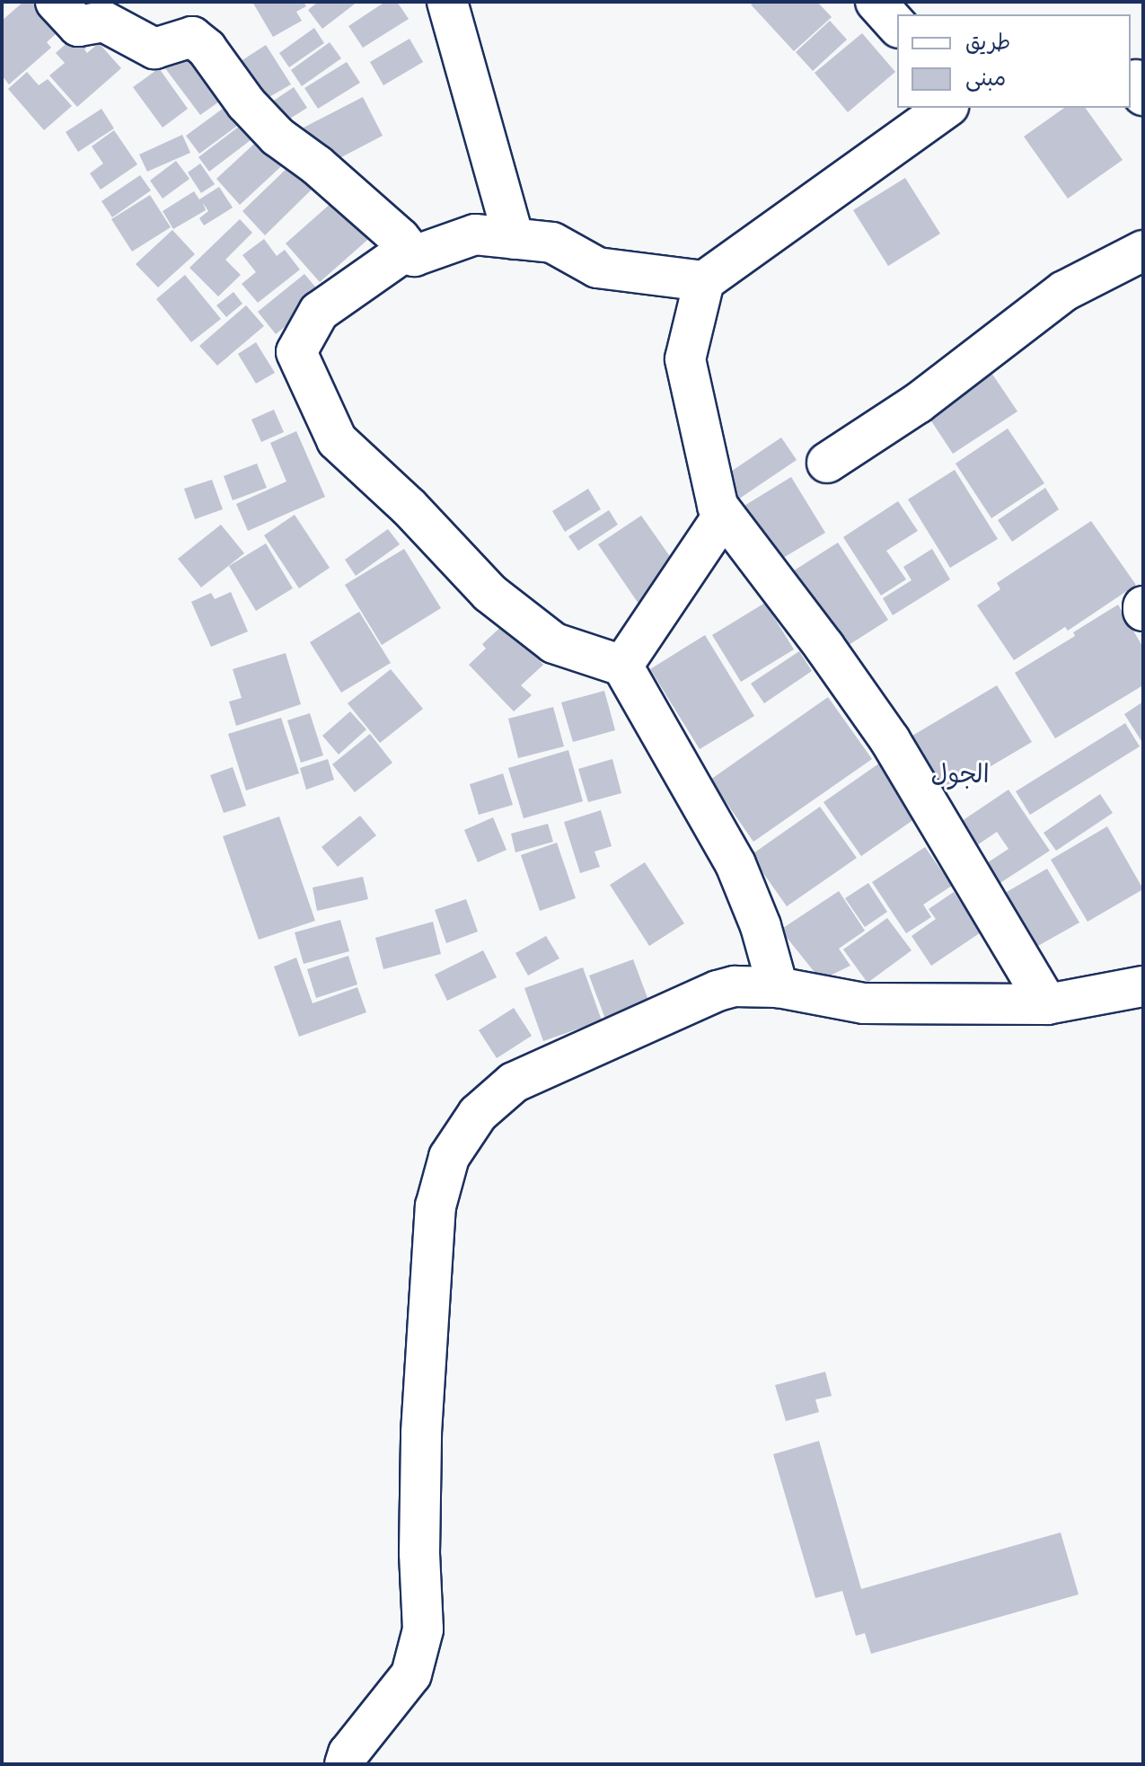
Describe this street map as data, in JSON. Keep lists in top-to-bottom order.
{
  "districts": ["الجول"],
  "legend": ["طريق", "مبنى"]
}
